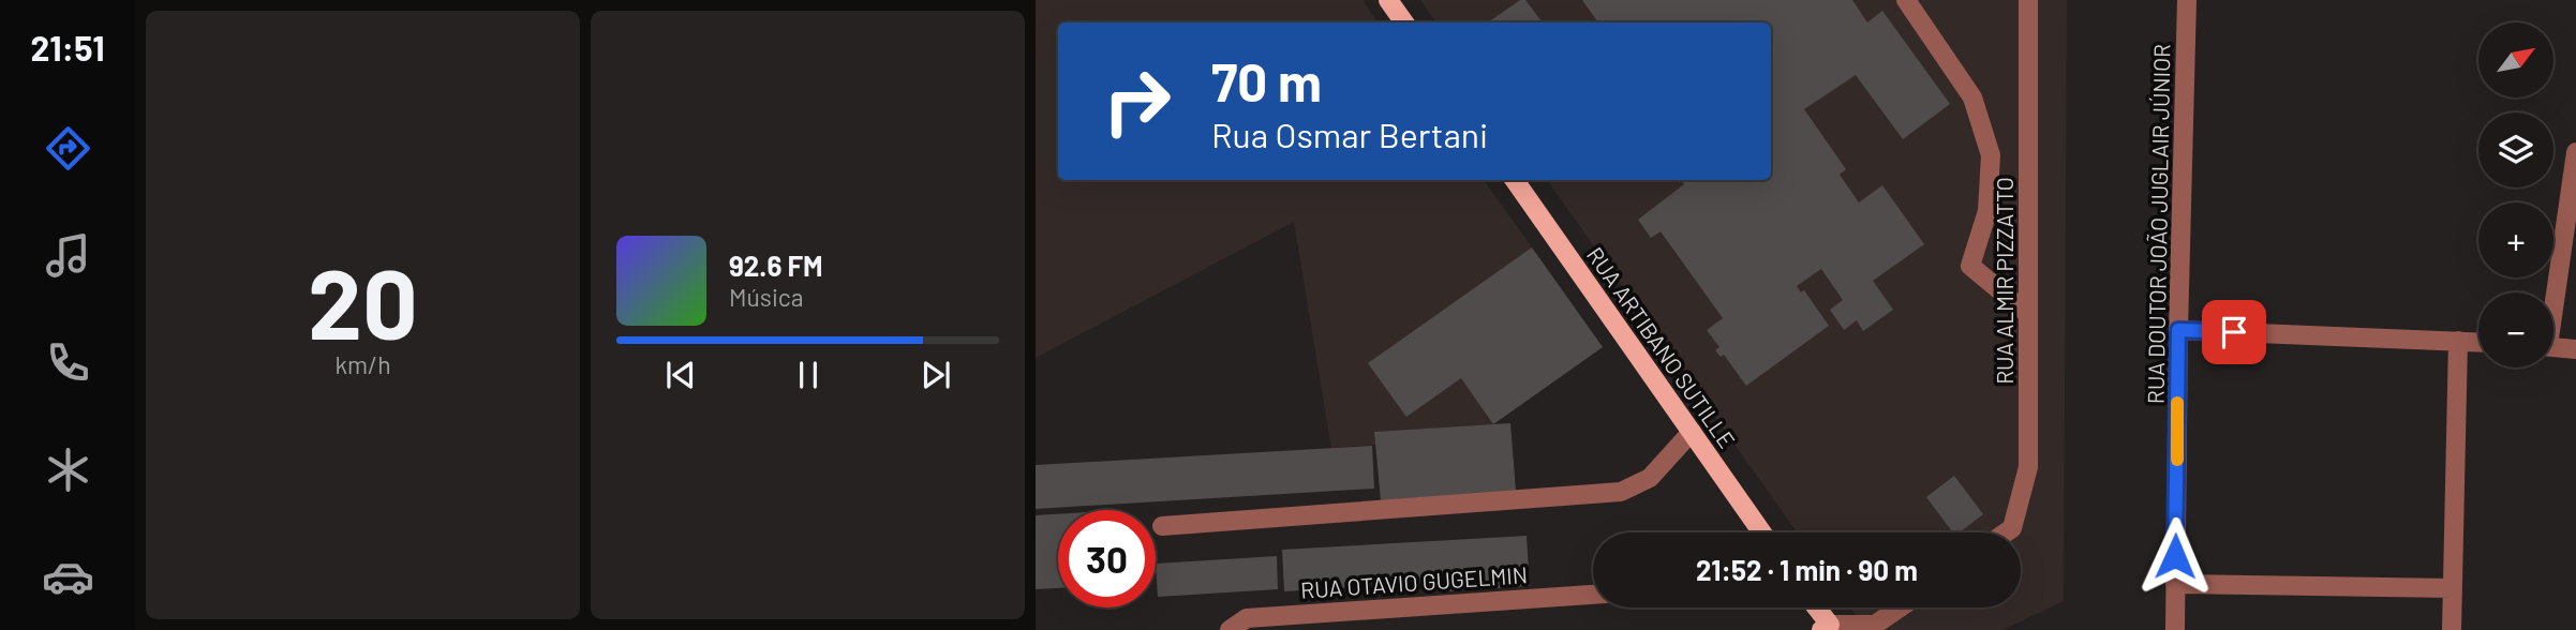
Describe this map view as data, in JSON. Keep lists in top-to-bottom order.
{
  "streets": {
    "main road": ["RUA ARTIBANO SUTILLE"],
    "street": ["RUA DOUTOR JOÃO JUGLAIR JÚNIOR", "RUA ALMIR PIZZATTO", "RUA OTAVIO GUGELMIN"]
  },
  "north": "top right",
  "page": {
    "tabs": "21:51",
    "tile": ["20", "km/h"],
    "map_buttons": ["+", "−"],
    "turn": ["70 m", "Rua Osmar Bertani"],
    "song": ["92.6 FM", "Música"],
    "limit": "30",
    "trip": "21:52 · 1 min · 90 m"
  }
}
